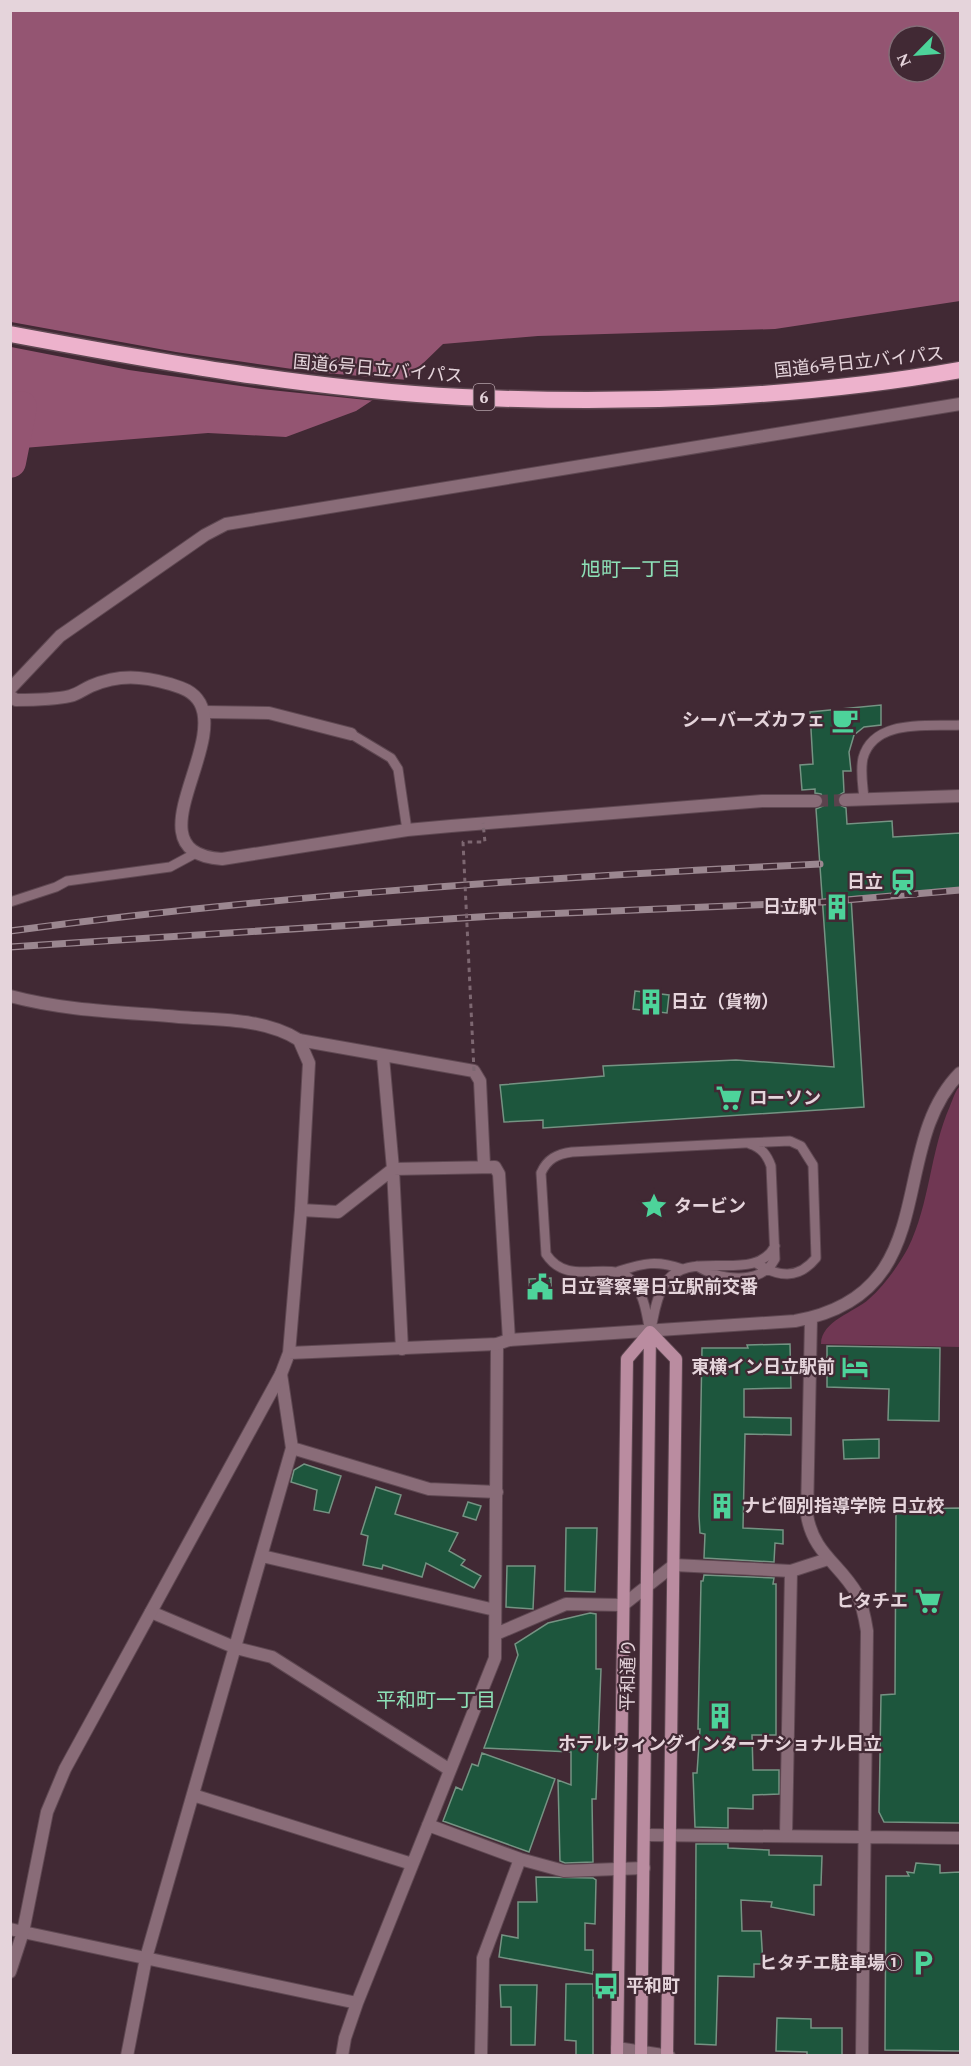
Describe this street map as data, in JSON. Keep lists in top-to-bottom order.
{
  "streets": {
    "highway": ["国道6号日立バイパス", "6"],
    "main road": ["平和通り"]
  },
  "districts": ["旭町一丁目", "平和町一丁目"],
  "places": {
    "cafe": ["シーバーズカフェ"],
    "station": ["日立"],
    "building": [
      "日立駅",
      "日立（貨物）",
      "ナビ個別指導学院 日立校",
      "ホテルウィングインターナショナル日立"
    ],
    "supermarket": ["ローソン", "ヒタチエ"],
    "place": ["タービン"],
    "public building": ["日立警察署日立駅前交番"],
    "hotel": ["東横イン日立駅前"],
    "parking": ["ヒタチエ駐車場①"],
    "bus stop": ["平和町"]
  },
  "north": "bottom left"
}
